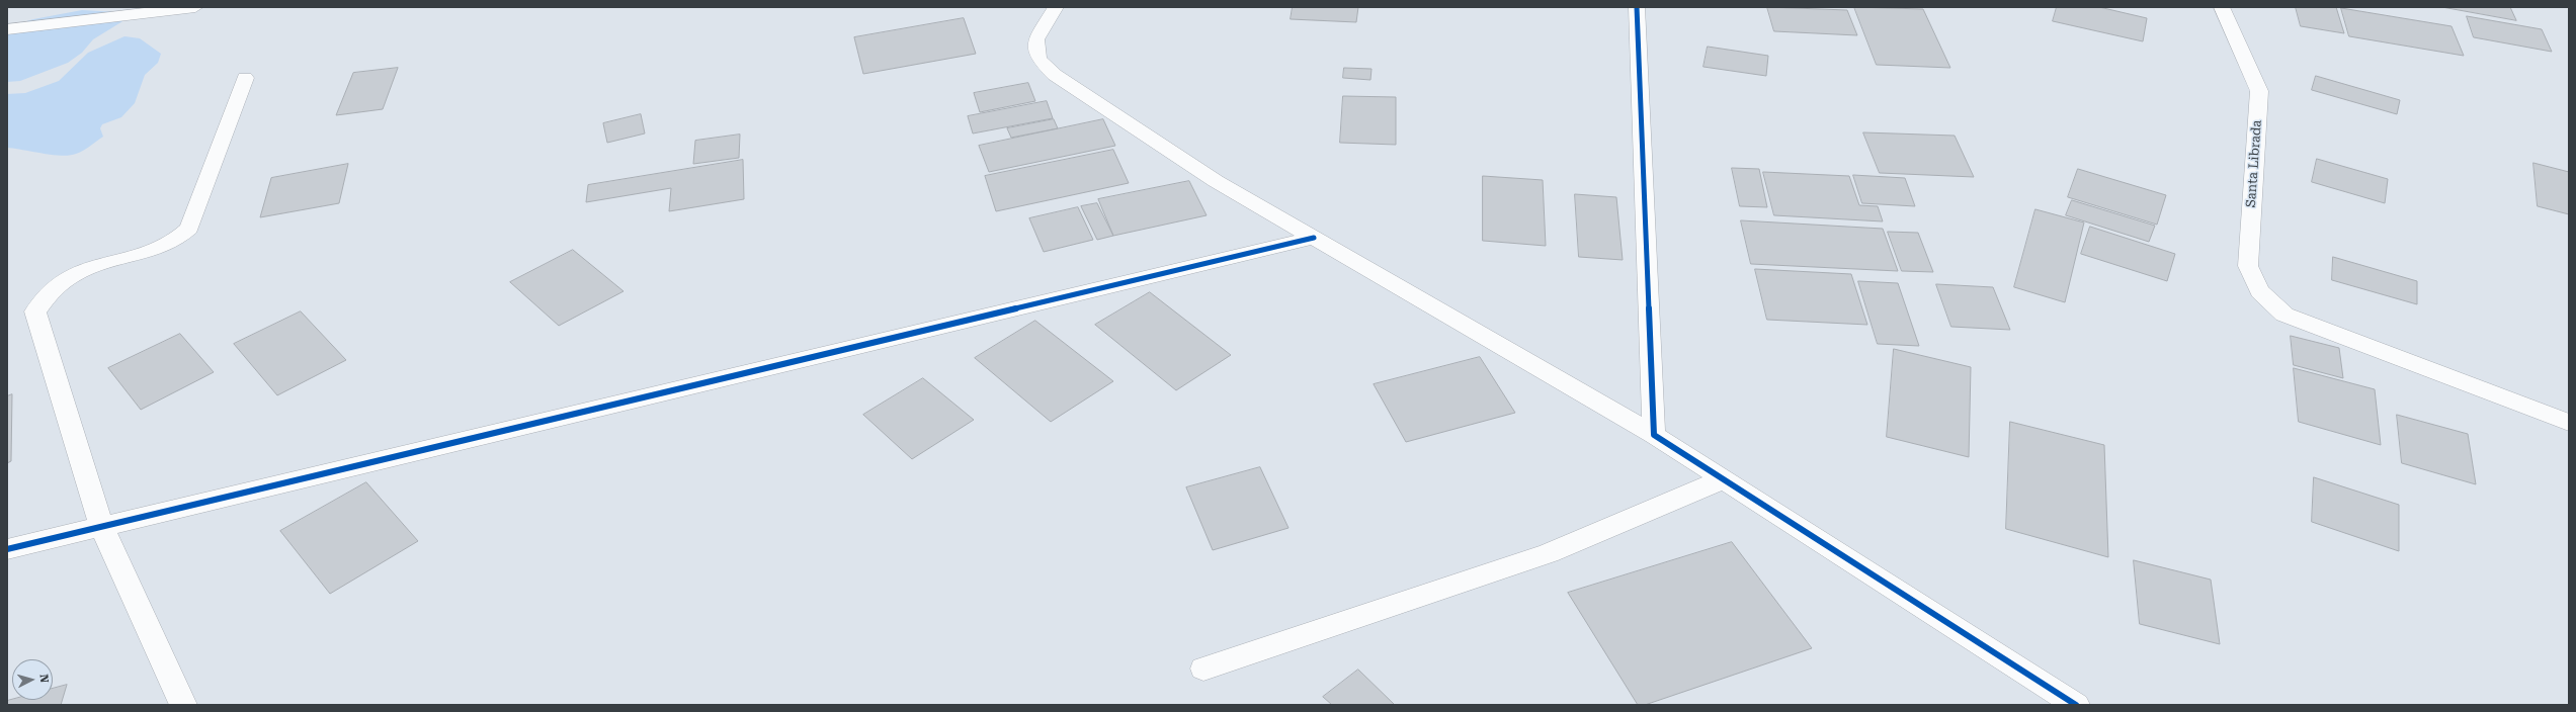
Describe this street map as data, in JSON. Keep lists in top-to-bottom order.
{
  "streets": {
    "street": ["Santa Librada"]
  },
  "north": "right"
}
